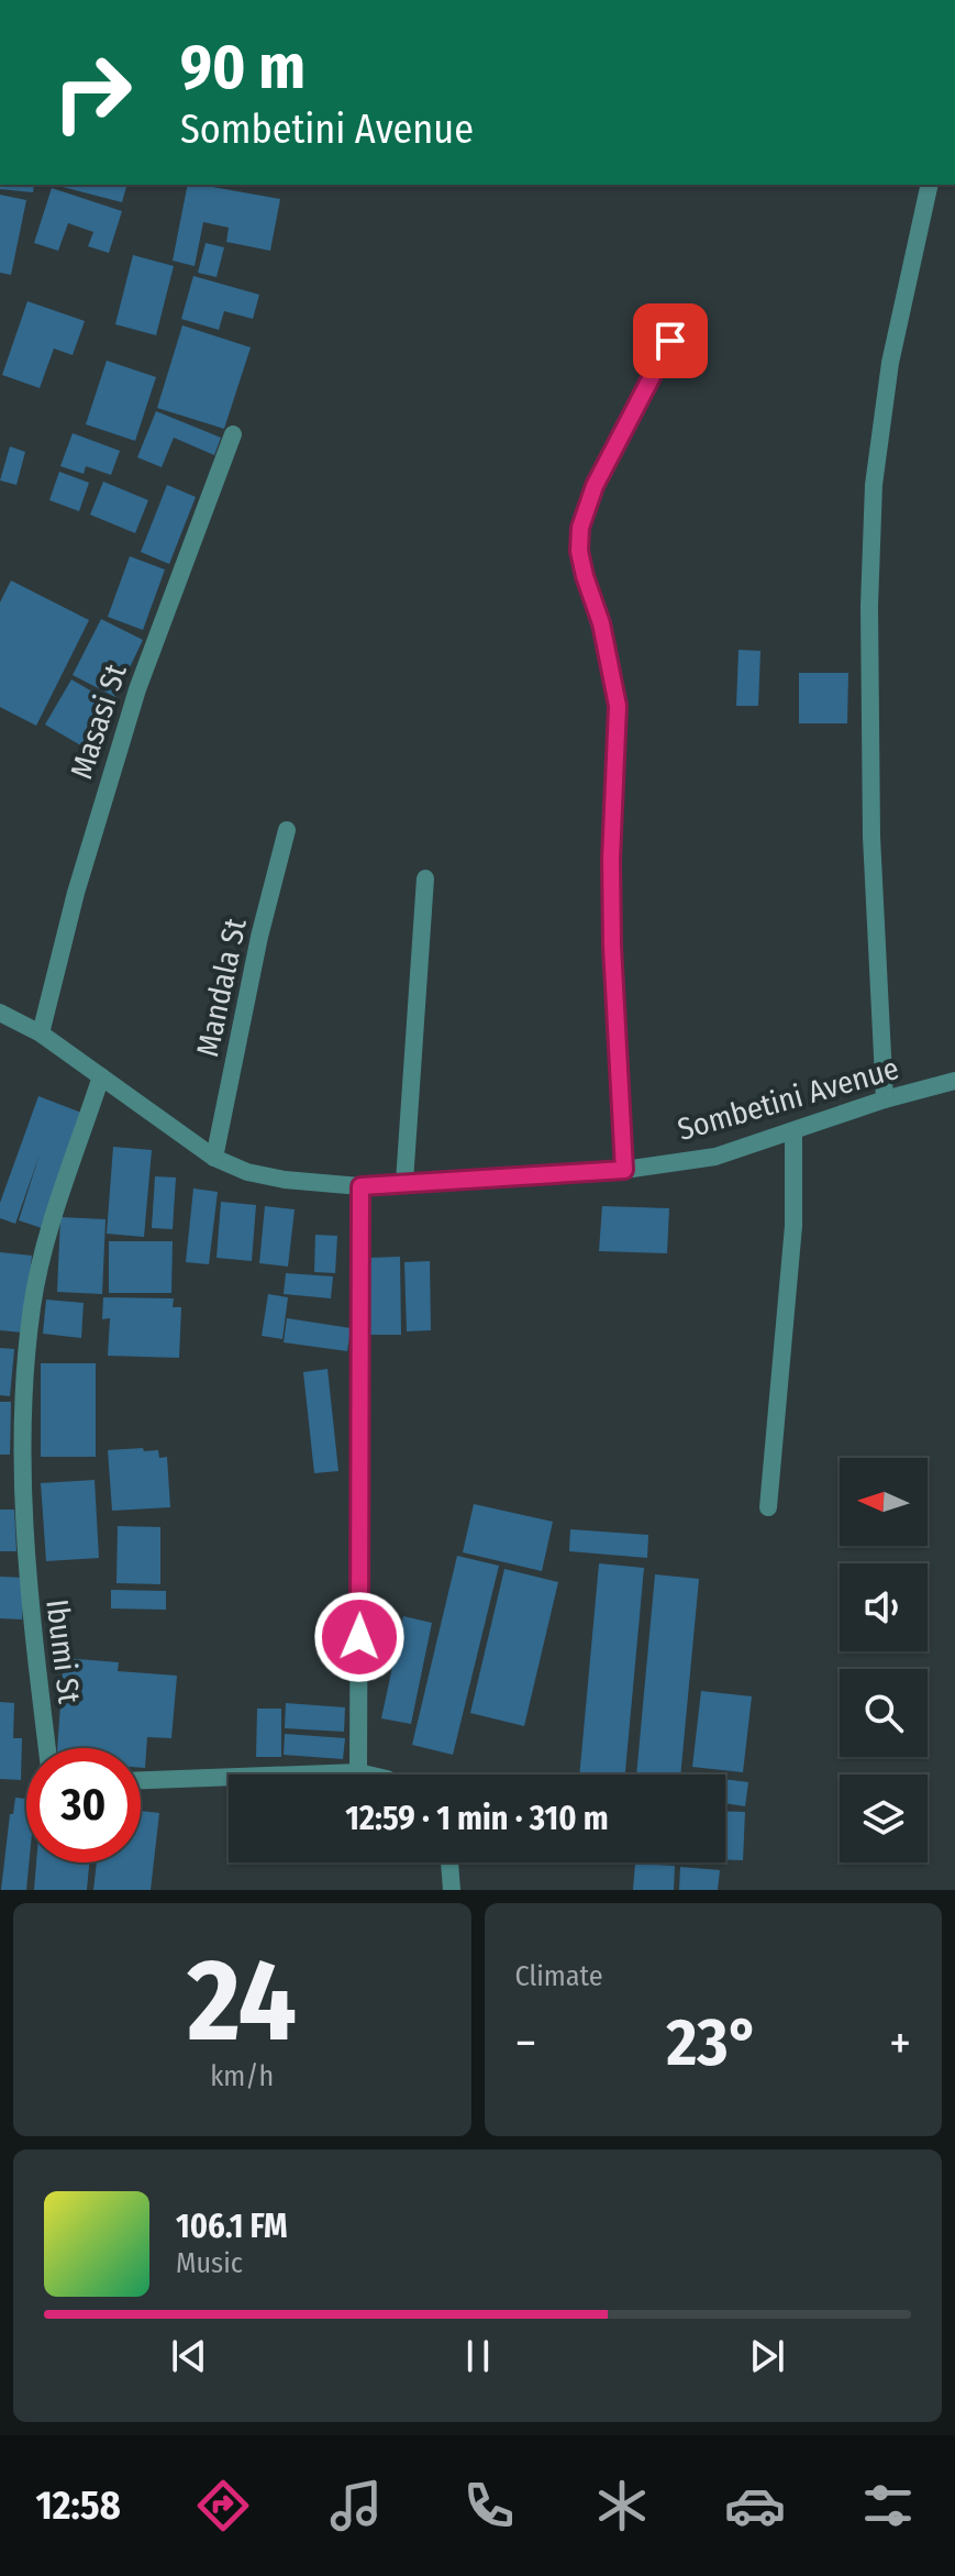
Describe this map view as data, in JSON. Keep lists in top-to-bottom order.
{
  "streets": {
    "street": [
      "Masasi St",
      "Mandala St",
      "Sombetini Avenue",
      "Ibumi St"
    ]
  },
  "crossings": [
    ["Masasi St", "Sombetini Avenue"],
    ["Mandala St", "Sombetini Avenue"],
    ["Sombetini Avenue", "Ibumi St"]
  ],
  "north": "left",
  "page": {
    "turn": ["90 m", "Sombetini Avenue"],
    "limit": "30",
    "trip": "12:59 · 1 min · 310 m",
    "tile": [
      ["24", "km/h"],
      "Climate"
    ],
    "heat": ["−", "23°", "+"],
    "song": ["106.1 FM", "Music"],
    "tabs": "12:58"
  }
}
